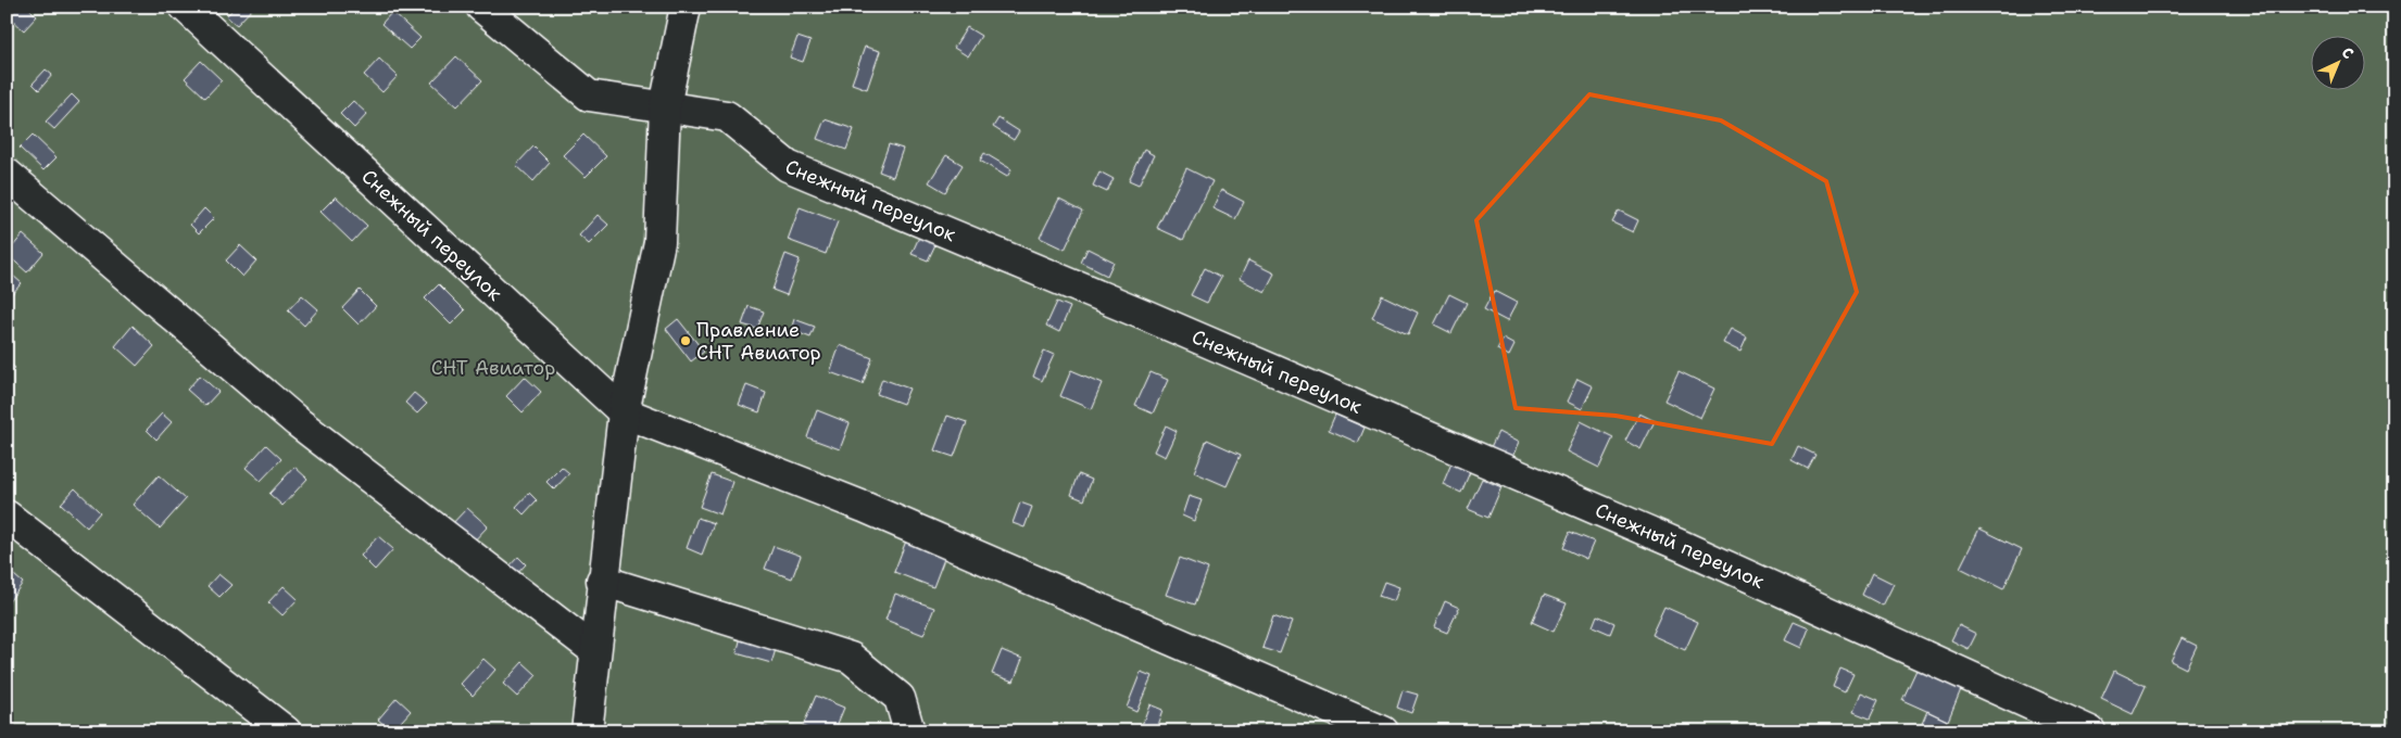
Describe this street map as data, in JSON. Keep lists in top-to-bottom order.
{
  "streets": {
    "lane": ["Снежный переулок"]
  },
  "parks": ["СНТ Авиатор"],
  "places": ["Правление СНТ Авиатор"],
  "north": "top right"
}
